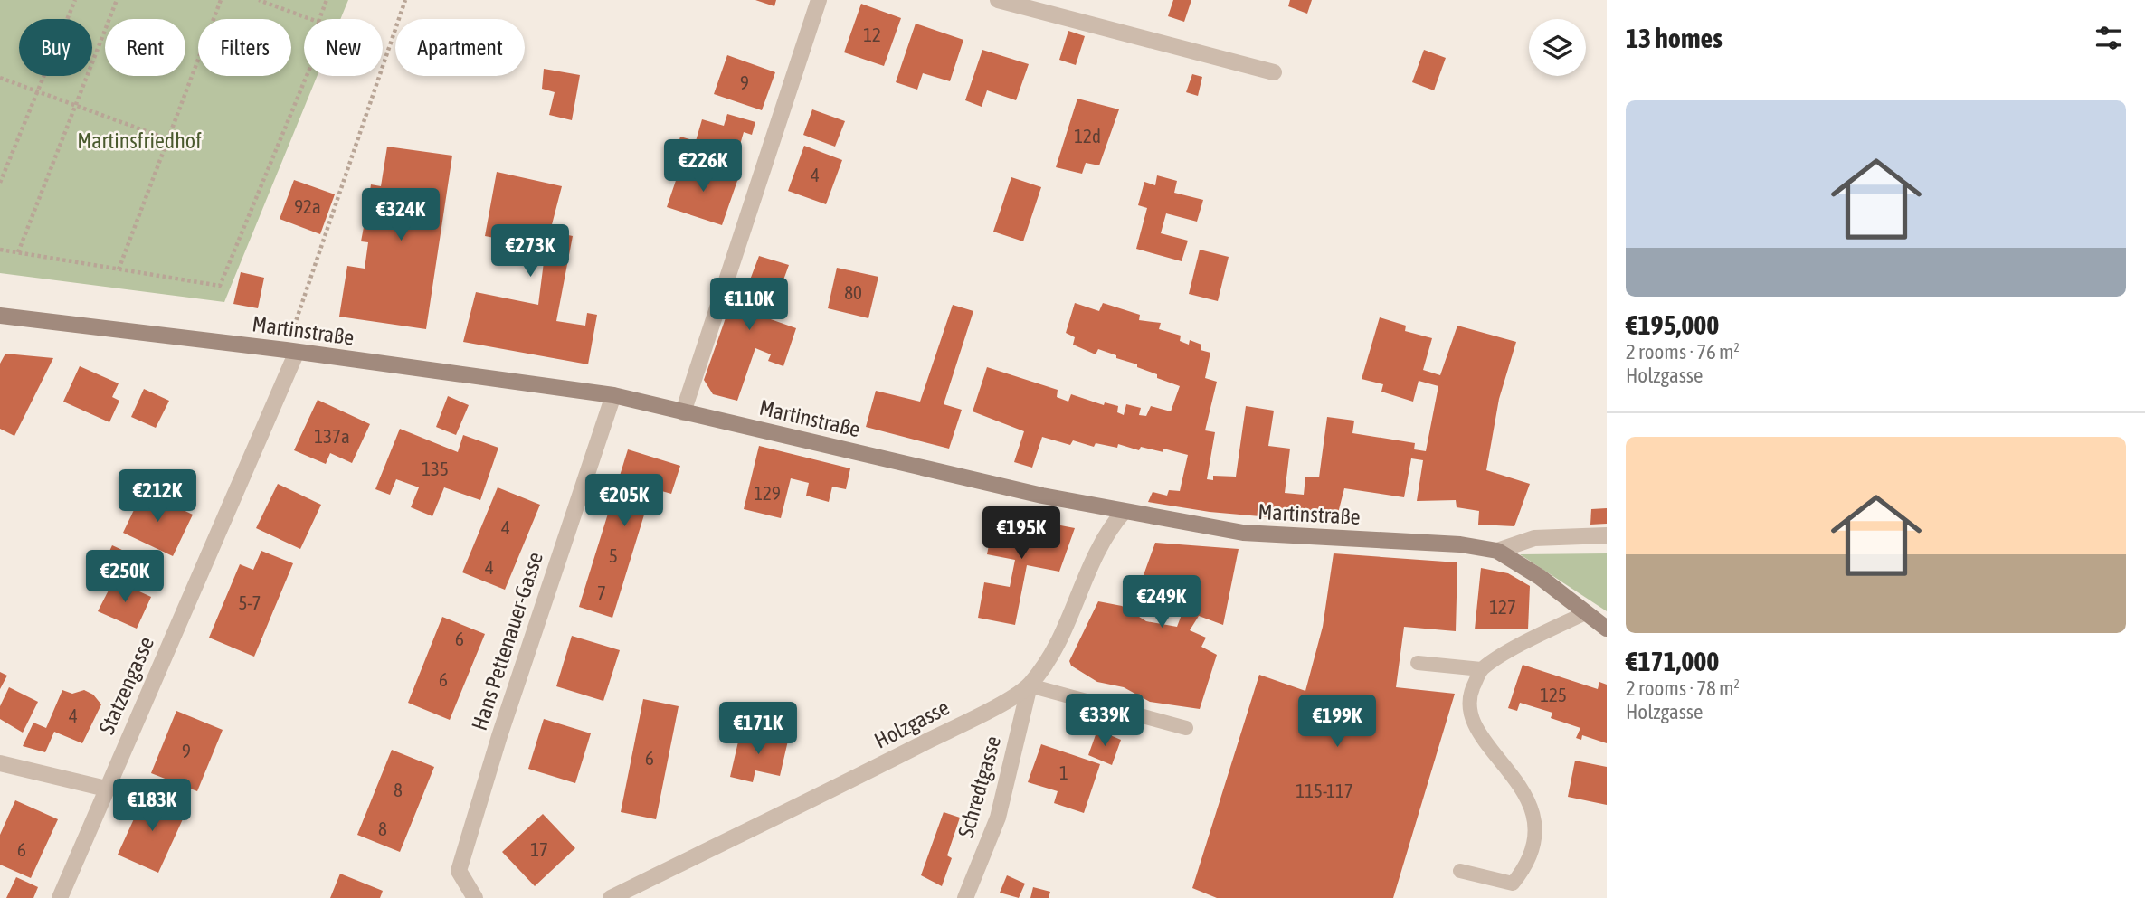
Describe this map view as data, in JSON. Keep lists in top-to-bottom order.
{
  "streets": {
    "main road": ["Martinstraße"],
    "street": [
      "Hans Pettenauer-Gasse",
      "Statzengasse",
      "Holzgasse",
      "Schredtgasse"
    ]
  },
  "crossings": [
    ["Martinstraße", "Hans Pettenauer-Gasse"],
    ["Martinstraße", "Statzengasse"],
    ["Martinstraße", "Holzgasse"],
    ["Holzgasse", "Schredtgasse"]
  ],
  "parks": ["Martinsfriedhof"],
  "house_numbers": [
    "12",
    "9",
    "12d",
    "4",
    "92a",
    "80",
    "137a",
    "135",
    "129",
    "4",
    "5",
    "4",
    "7",
    "5-7",
    "127",
    "6",
    "6",
    "125",
    "4",
    "9",
    "6",
    "1",
    "8",
    "115-117",
    "8",
    "6",
    "17"
  ],
  "page": {
    "heading": "13 homes",
    "chip": [
      "Buy",
      "Rent",
      "Filters",
      "New",
      "Apartment"
    ],
    "list": [
      {
        "name": "€195,000",
        "note": "2 rooms · 76 m² · Holzgasse"
      },
      {
        "name": "€171,000",
        "note": "2 rooms · 78 m² · Holzgasse"
      }
    ],
    "price": [
      "€226K",
      "€324K",
      "€273K",
      "€110K",
      "€212K",
      "€205K",
      "€195K",
      "€250K",
      "€249K",
      "€339K",
      "€199K",
      "€171K",
      "€183K"
    ]
  }
}
